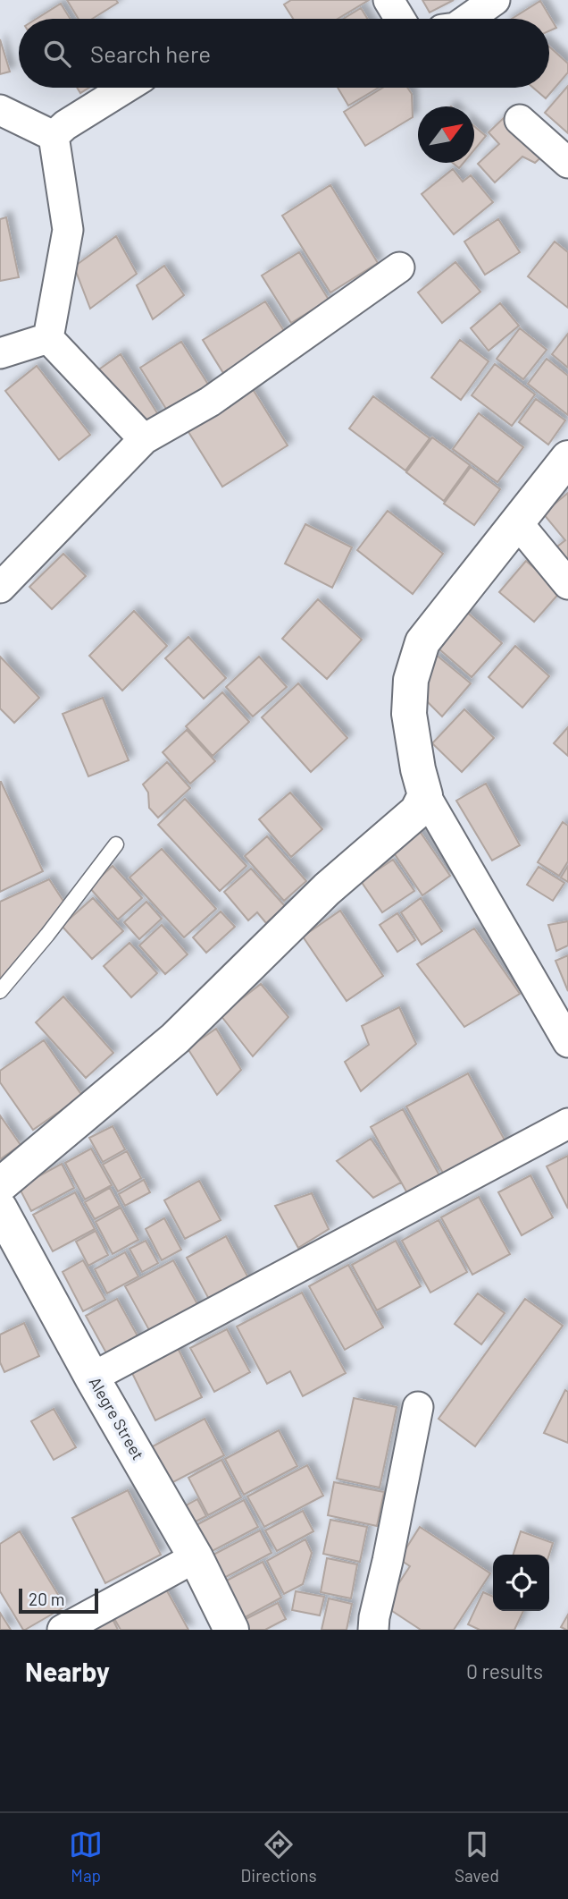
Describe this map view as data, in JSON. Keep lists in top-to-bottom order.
{
  "streets": {
    "street": ["Alegre Street"]
  },
  "scale_bar": "20 m",
  "north": "top right",
  "page": {
    "search": "Search here",
    "scale": "20 m",
    "heading": ["Nearby", "0 results"],
    "nav": ["Map", "Directions", "Saved"]
  }
}
